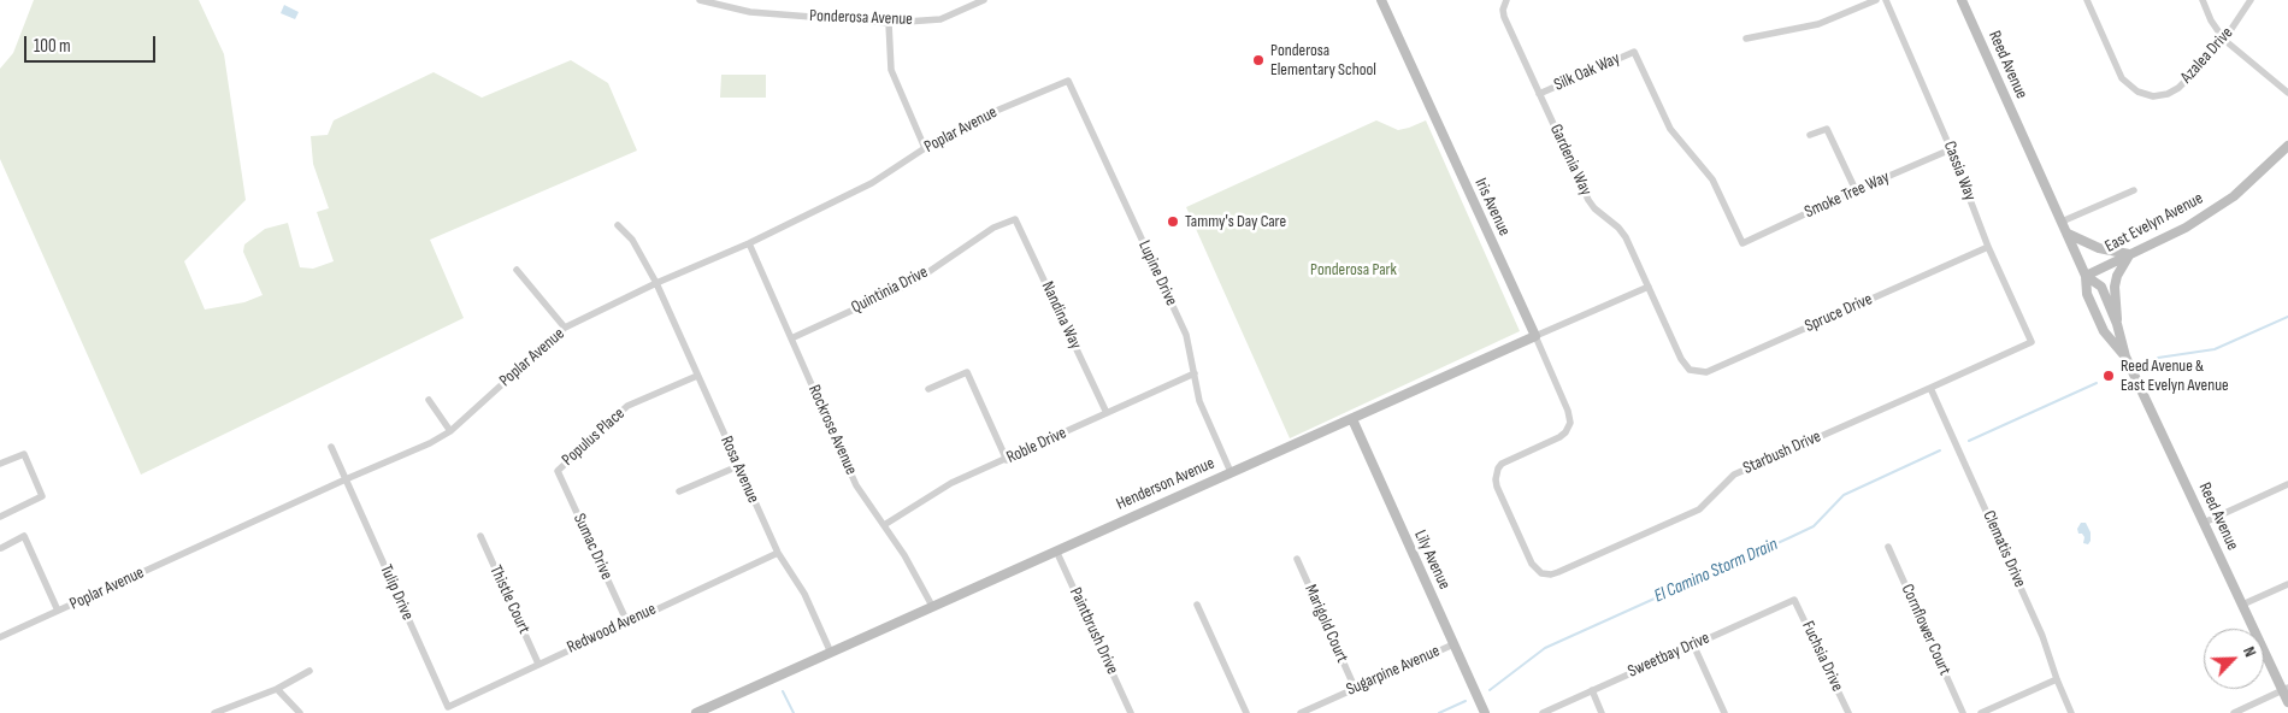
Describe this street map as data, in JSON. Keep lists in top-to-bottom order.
{
  "streets": {
    "street": [
      "Ponderosa Avenue",
      "Azalea Drive",
      "Reed Avenue",
      "Silk Oak Way",
      "Poplar Avenue",
      "Gardenia Way",
      "Cassia Way",
      "Smoke Tree Way",
      "Iris Avenue",
      "East Evelyn Avenue",
      "Lupine Drive",
      "Quintinia Drive",
      "Spruce Drive",
      "Nandina Way",
      "Rockrose Avenue",
      "Populus Place",
      "Roble Drive",
      "Starbush Drive",
      "Rosa Avenue",
      "Henderson Avenue",
      "Sumac Drive",
      "Clematis Drive",
      "Lily Avenue",
      "Tulip Drive",
      "Thistle Court",
      "Marigold Court",
      "Redwood Avenue",
      "Cornflower Court",
      "Paintbrush Drive",
      "Sweetbay Drive",
      "Fuchsia Drive",
      "Sugarpine Avenue"
    ]
  },
  "crossings": [
    ["Reed Avenue", "East Evelyn Avenue"],
    ["Silk Oak Way", "Gardenia Way"],
    ["Silk Oak Way", "Smoke Tree Way"],
    ["Poplar Avenue", "Lupine Drive"],
    ["Poplar Avenue", "Rockrose Avenue"],
    ["Poplar Avenue", "Rosa Avenue"],
    ["Poplar Avenue", "Tulip Drive"],
    ["Gardenia Way", "Spruce Drive"],
    ["Gardenia Way", "Henderson Avenue"],
    ["Cassia Way", "Smoke Tree Way"],
    ["Cassia Way", "Spruce Drive"],
    ["Cassia Way", "Starbush Drive"],
    ["Iris Avenue", "Starbush Drive"],
    ["Iris Avenue", "Henderson Avenue"],
    ["Lupine Drive", "Roble Drive"],
    ["Lupine Drive", "Henderson Avenue"],
    ["Quintinia Drive", "Nandina Way"],
    ["Quintinia Drive", "Rockrose Avenue"],
    ["Nandina Way", "Roble Drive"],
    ["Rockrose Avenue", "Roble Drive"],
    ["Rockrose Avenue", "Henderson Avenue"],
    ["Populus Place", "Rosa Avenue"],
    ["Populus Place", "Sumac Drive"],
    ["Starbush Drive", "Clematis Drive"],
    ["Rosa Avenue", "Henderson Avenue"],
    ["Rosa Avenue", "Redwood Avenue"],
    ["Henderson Avenue", "Lily Avenue"],
    ["Henderson Avenue", "Paintbrush Drive"],
    ["Sumac Drive", "Redwood Avenue"],
    ["Lily Avenue", "Sugarpine Avenue"],
    ["Tulip Drive", "Redwood Avenue"],
    ["Thistle Court", "Redwood Avenue"],
    ["Marigold Court", "Sugarpine Avenue"],
    ["Sweetbay Drive", "Fuchsia Drive"]
  ],
  "water": ["El Camino Storm Drain"],
  "parks": ["Ponderosa Park"],
  "places": ["Ponderosa Elementary School", "Tammy's Day Care", "Reed Avenue & East Evelyn Avenue"],
  "scale_bar": "100 m",
  "north": "top right"
}
